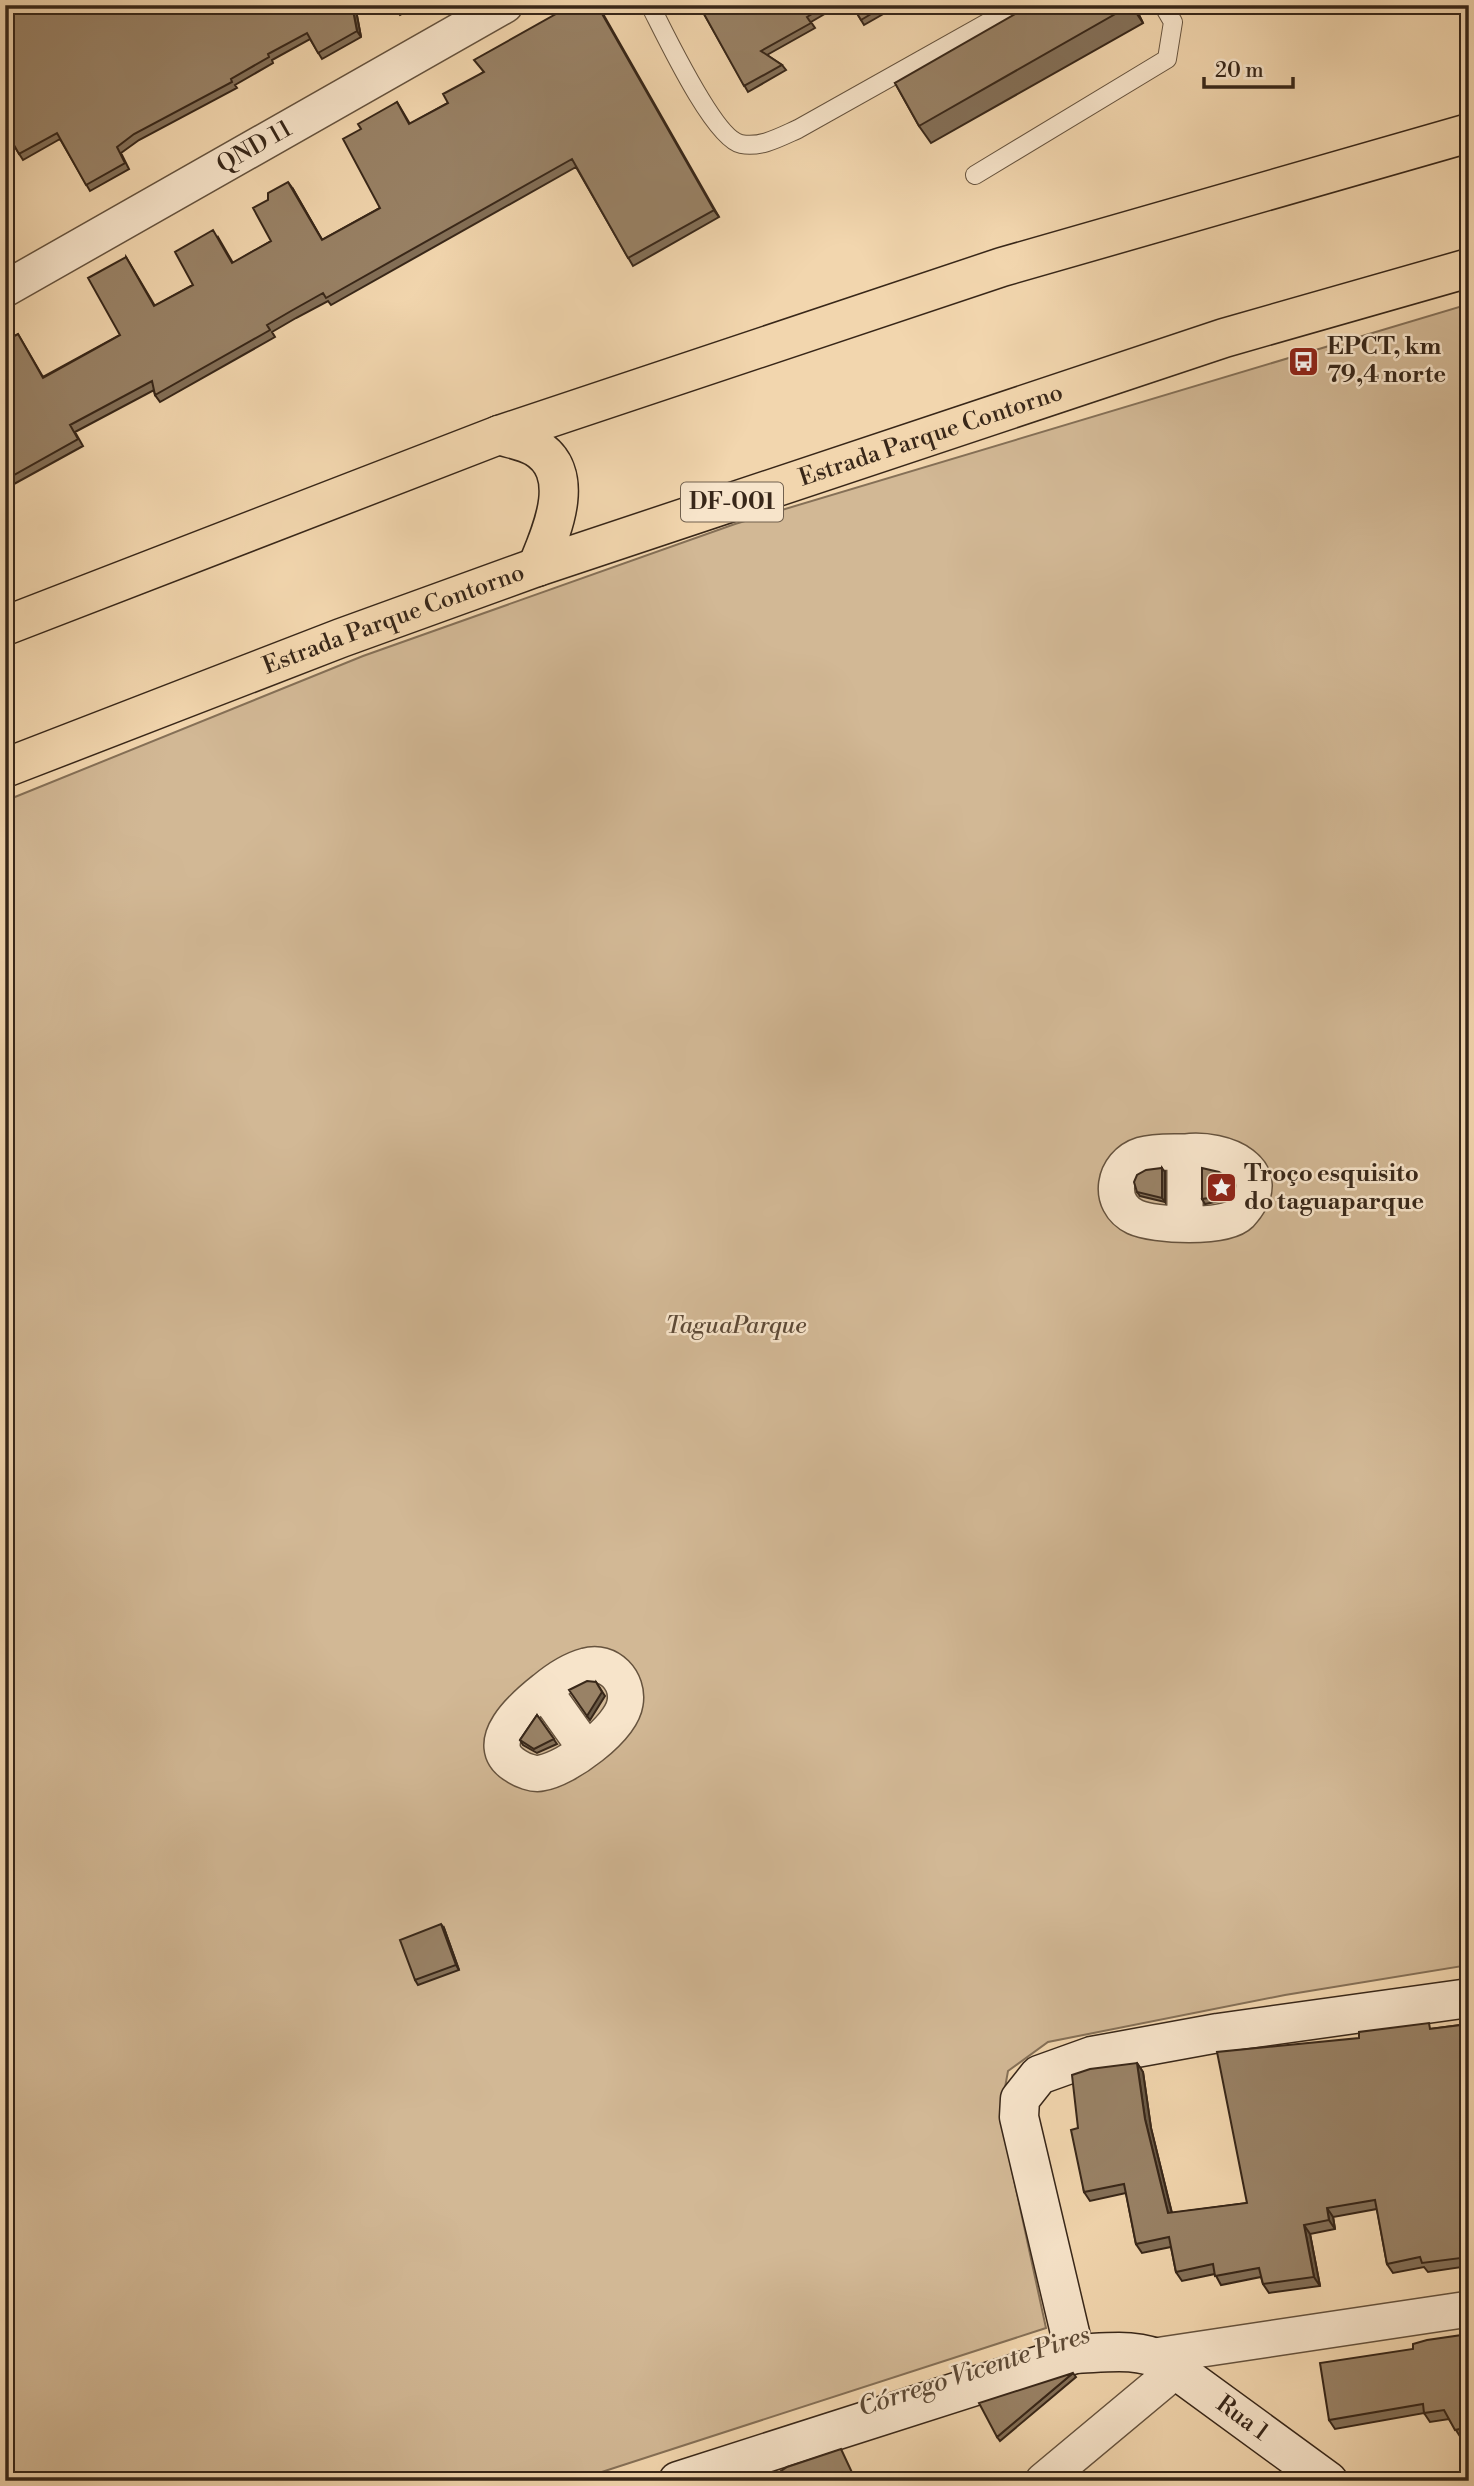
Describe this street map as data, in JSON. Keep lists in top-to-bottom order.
{
  "streets": {
    "highway": ["Estrada Parque Contorno", "DF-001"],
    "street": ["QND 11", "Rua 1"]
  },
  "water": ["Córrego Vicente Pires"],
  "parks": ["TaguaParque"],
  "places": {
    "bus stop": ["EPCT, km 79,4 norte"],
    "place": ["Troço esquisito do taguaparque"]
  },
  "scale_bar": "20 m"
}
